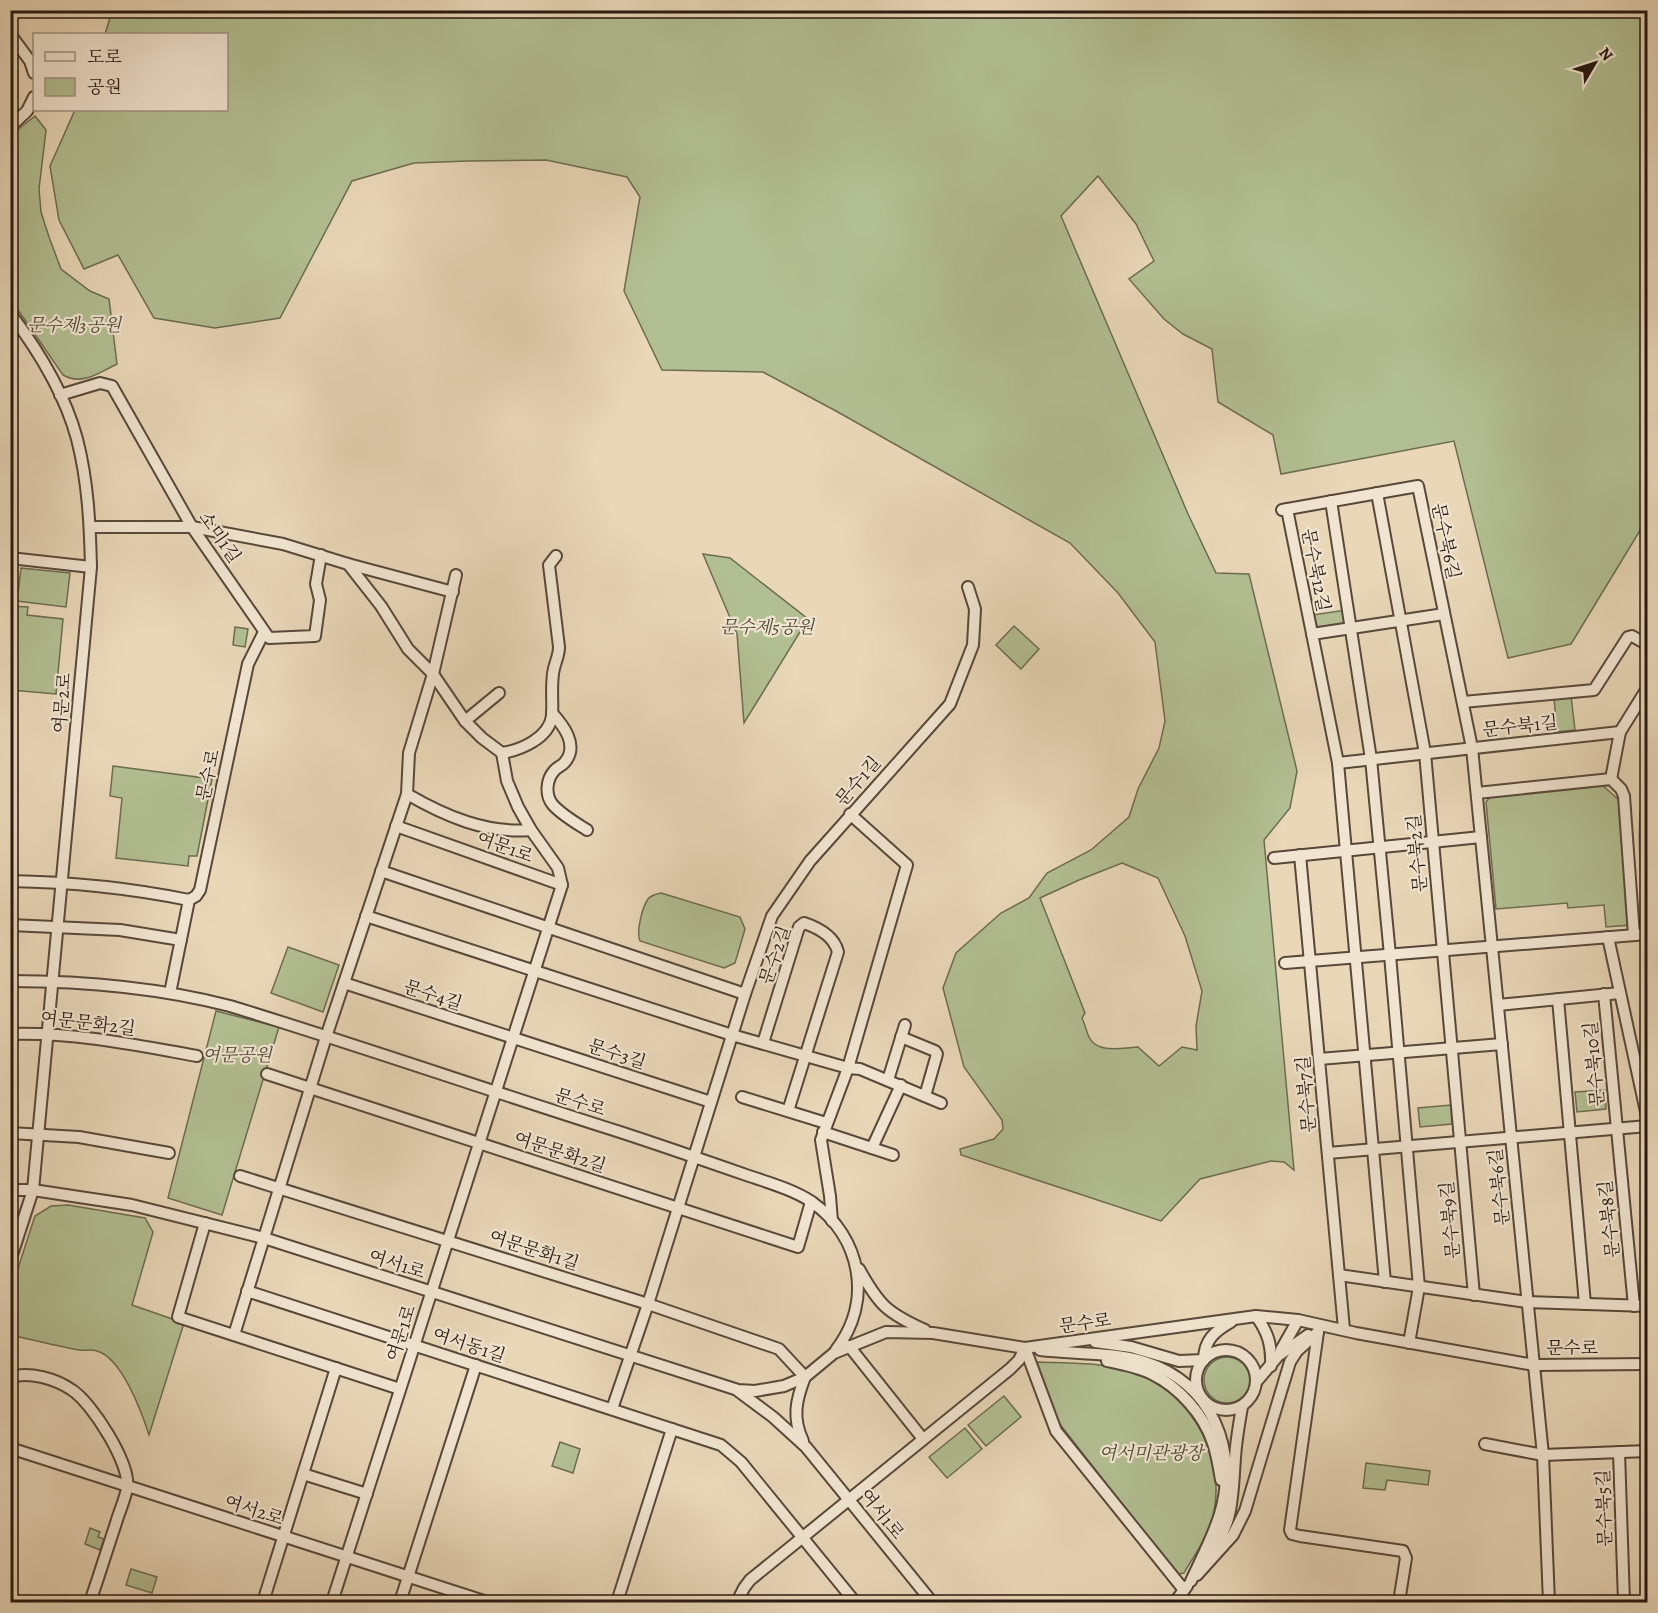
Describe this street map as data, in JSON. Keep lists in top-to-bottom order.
{
  "streets": {
    "street": [
      "소미1길",
      "문수북6길",
      "문수북12길",
      "여문2로",
      "문수북1길",
      "문수로",
      "문수1길",
      "여문1로",
      "문수북2길",
      "문수2길",
      "문수4길",
      "여문문화2길",
      "문수3길",
      "문수북10길",
      "문수북7길",
      "문수북8길",
      "문수북9길",
      "여문문화1길",
      "여서1로",
      "여서동1길",
      "문수북5길",
      "여서2로"
    ]
  },
  "crossings": [
    ["소미1길", "여문2로"],
    ["소미1길", "문수로"],
    ["문수북6길", "문수북12길"],
    ["문수북6길", "문수북1길"],
    ["문수북6길", "문수로"],
    ["문수북6길", "문수북10길"],
    ["여문2로", "문수로"],
    ["여문2로", "여문문화2길"],
    ["여문2로", "여서1로"],
    ["문수북1길", "문수북2길"],
    ["문수로", "문수1길"],
    ["문수로", "여문1로"],
    ["문수로", "여문문화2길"],
    ["문수로", "문수북7길"],
    ["문수로", "문수북9길"],
    ["문수1길", "여문문화2길"],
    ["문수1길", "문수3길"],
    ["문수1길", "여문문화1길"],
    ["문수1길", "여서1로"],
    ["여문1로", "문수4길"],
    ["여문1로", "여문문화2길"],
    ["여문1로", "문수3길"],
    ["여문1로", "여문문화1길"],
    ["여문1로", "여서1로"],
    ["여문1로", "여서동1길"],
    ["여문1로", "여서2로"],
    ["문수북2길", "문수북9길"],
    ["문수4길", "문수3길"],
    ["문수북10길", "문수북7길"],
    ["문수북10길", "문수북8길"],
    ["문수북10길", "문수북9길"],
    ["여문문화1길", "여서1로"]
  ],
  "parks": [
    "문수제3공원",
    "문수제5공원",
    "여문공원",
    "여서미관광장"
  ],
  "legend": ["도로", "공원"],
  "north": "top right"
}
